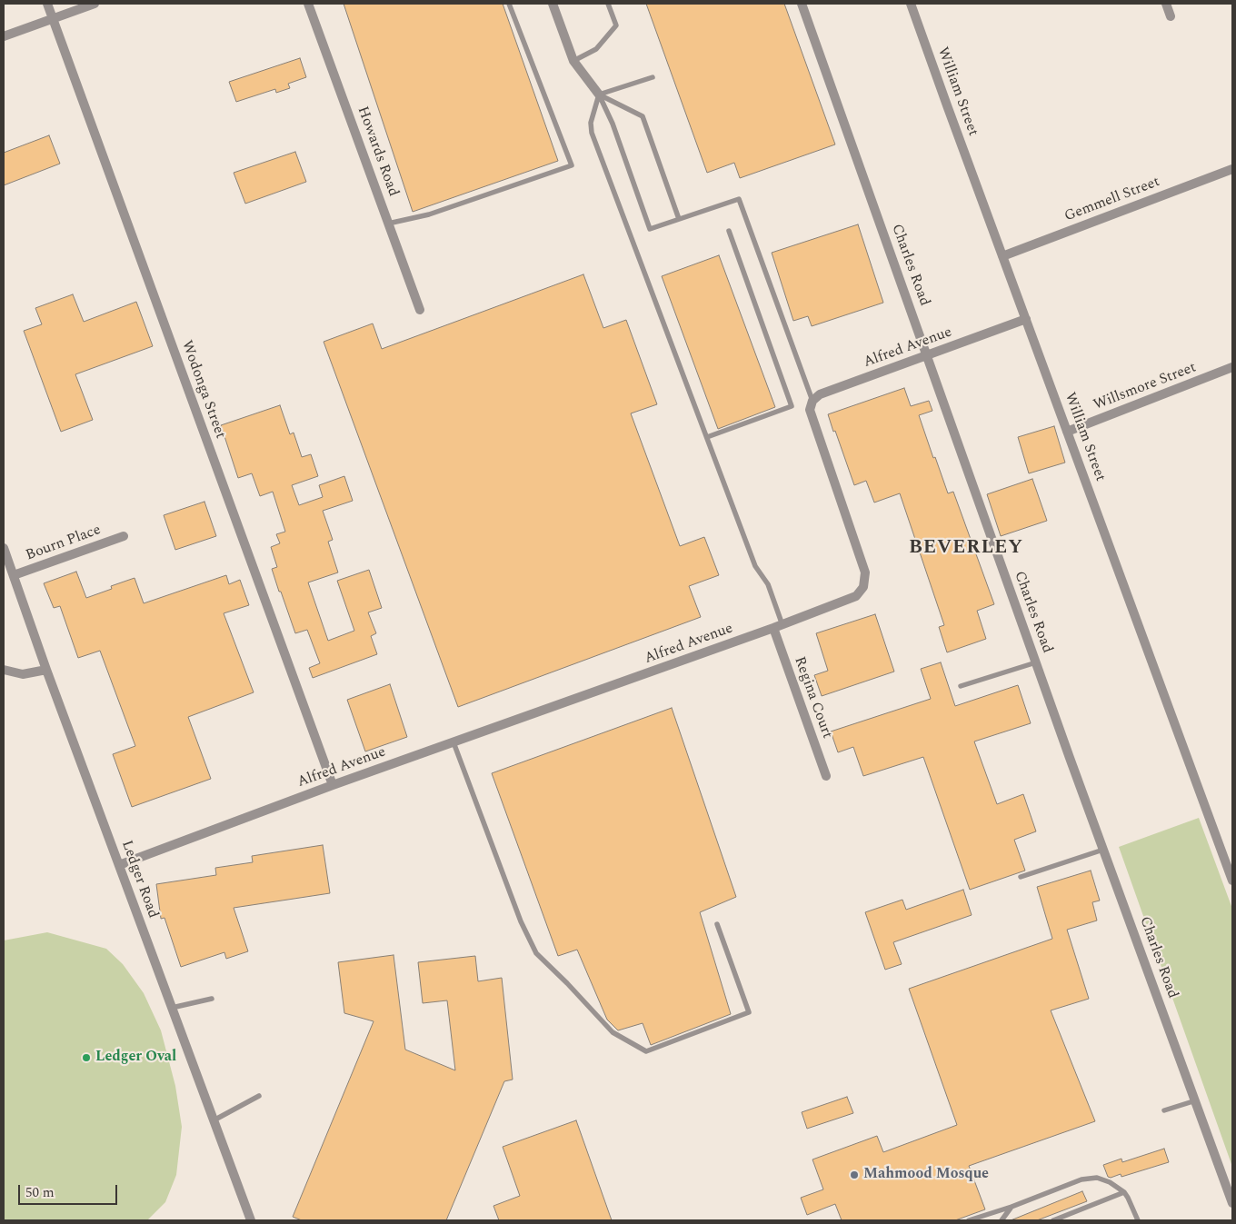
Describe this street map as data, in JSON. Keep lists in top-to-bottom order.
{
  "streets": {
    "street": [
      "William Street",
      "Howards Road",
      "Gemmell Street",
      "Charles Road",
      "Alfred Avenue",
      "Willsmore Street",
      "Wodonga Street",
      "Bourn Place",
      "Regina Court",
      "Ledger Road"
    ]
  },
  "crossings": [
    ["William Street", "Gemmell Street"],
    ["William Street", "Alfred Avenue"],
    ["William Street", "Willsmore Street"],
    ["Charles Road", "Alfred Avenue"],
    ["Alfred Avenue", "Wodonga Street"],
    ["Alfred Avenue", "Regina Court"],
    ["Alfred Avenue", "Ledger Road"],
    ["Bourn Place", "Ledger Road"]
  ],
  "districts": ["BEVERLEY"],
  "places": ["Ledger Oval", "Mahmood Mosque"],
  "scale_bar": "50 m"
}
